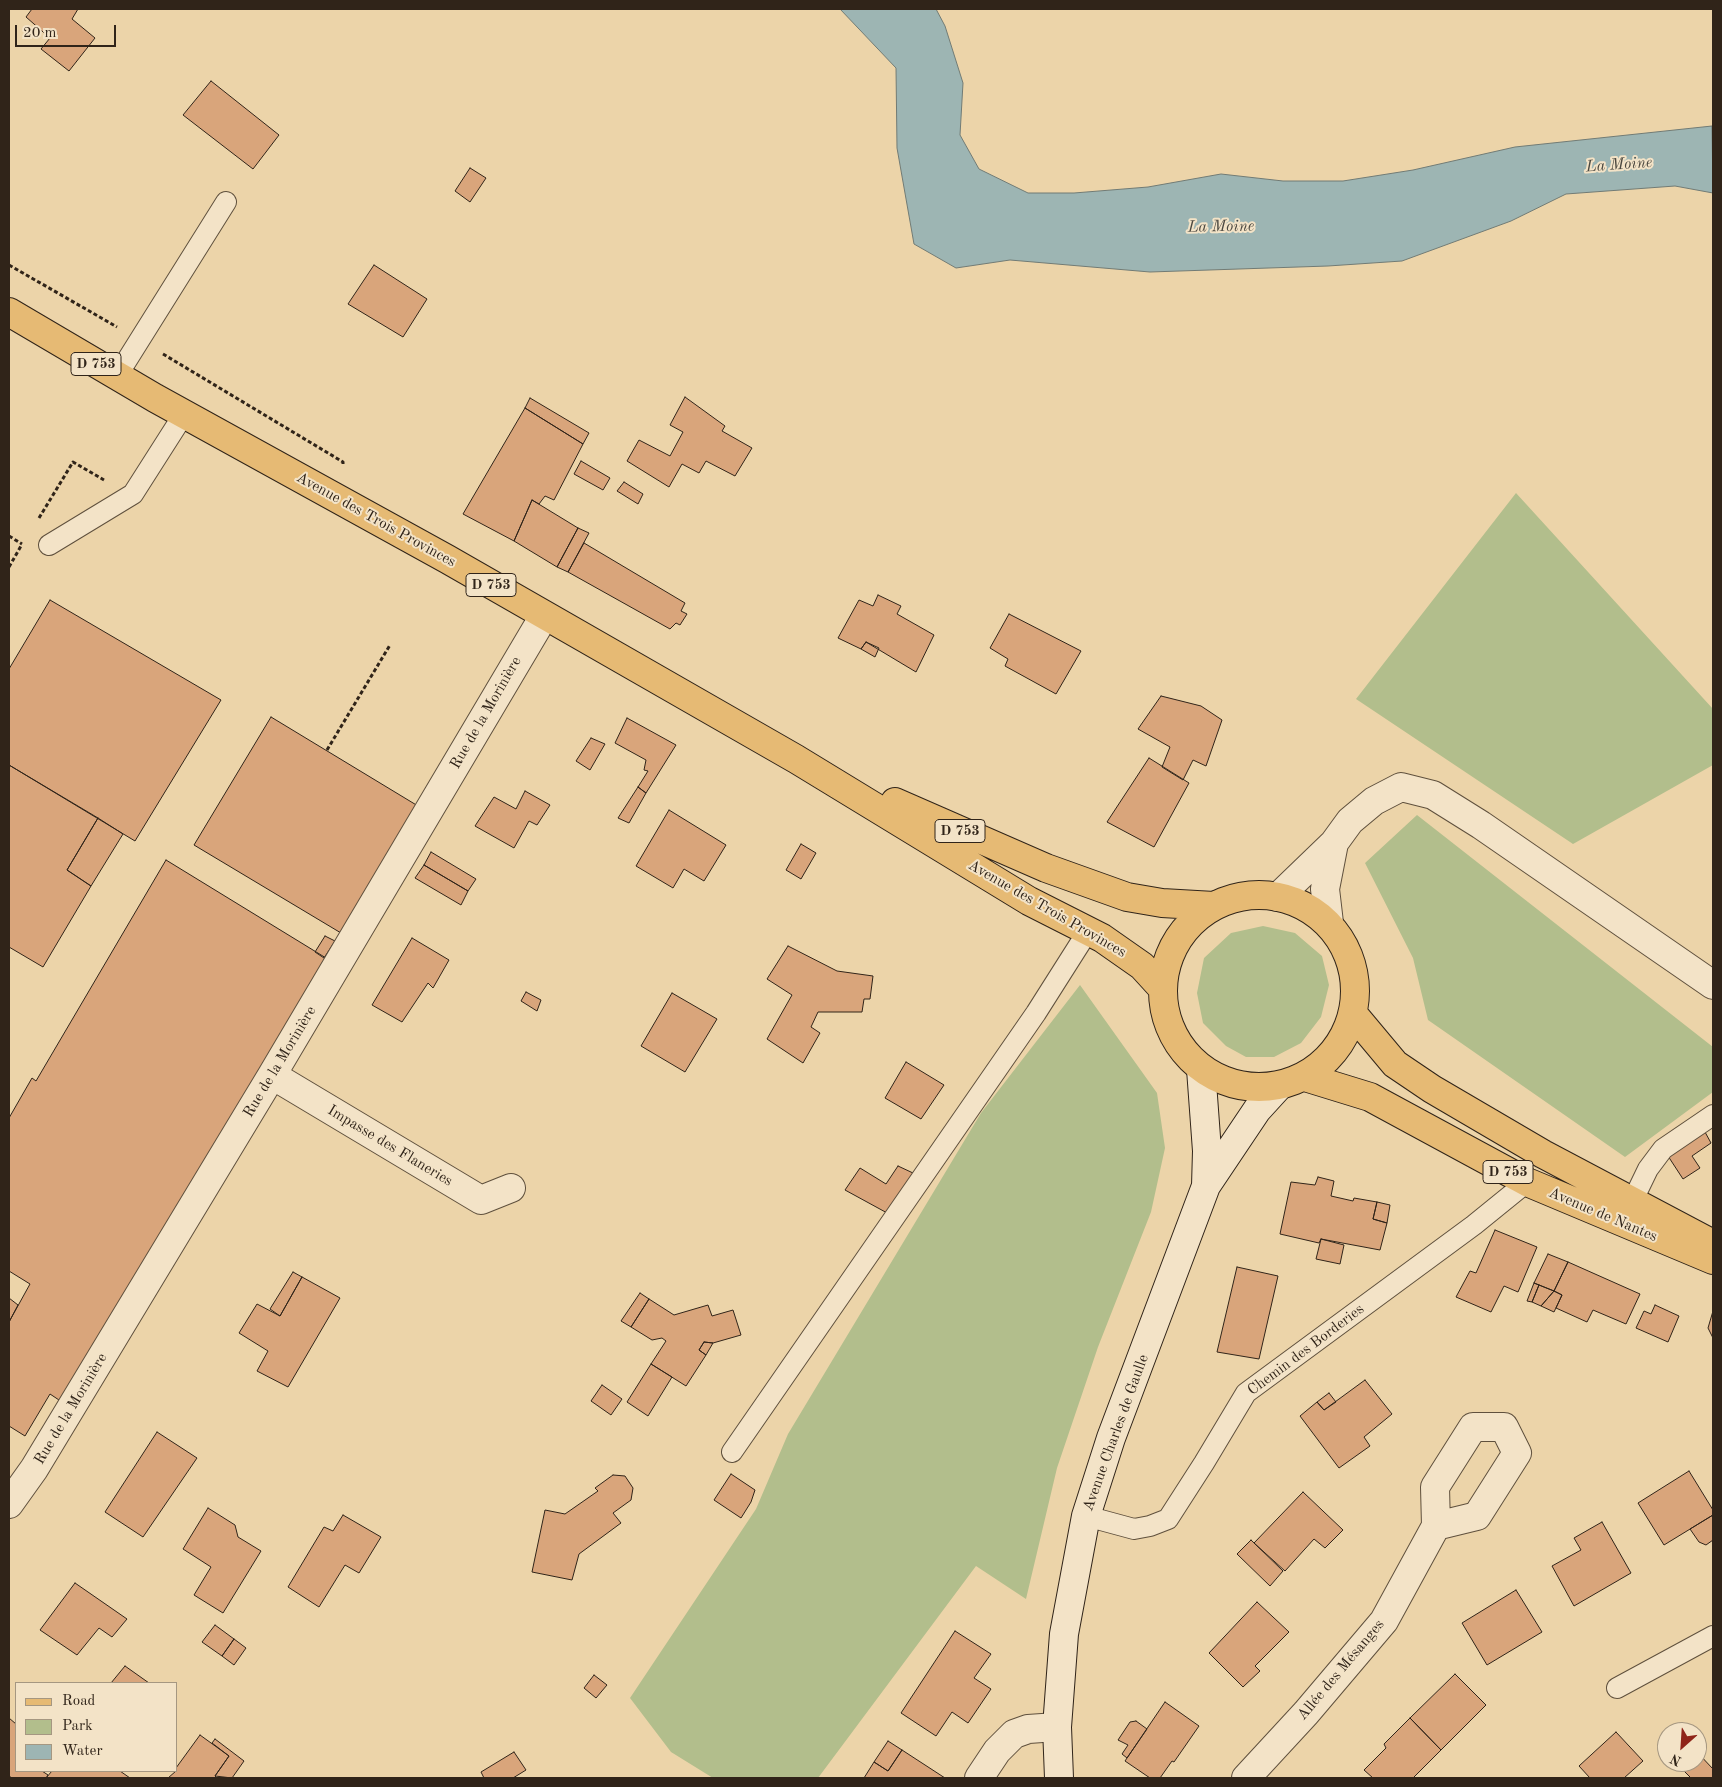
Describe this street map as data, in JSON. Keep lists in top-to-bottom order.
{
  "streets": {
    "main road": ["D 753", "Avenue des Trois Provinces", "Avenue de Nantes"],
    "street": [
      "Rue de la Morinière",
      "Impasse des Flaneries",
      "Avenue Charles de Gaulle",
      "Allée des Mésanges"
    ],
    "lane": ["Chemin des Borderies"]
  },
  "crossings": [
    ["Avenue des Trois Provinces", "Rue de la Morinière"],
    ["Rue de la Morinière", "Impasse des Flaneries"],
    ["Avenue de Nantes", "Chemin des Borderies"],
    ["Chemin des Borderies", "Avenue Charles de Gaulle"]
  ],
  "water": ["La Moine"],
  "legend": ["Road", "Park", "Water"],
  "scale_bar": "20 m",
  "north": "bottom left"
}
